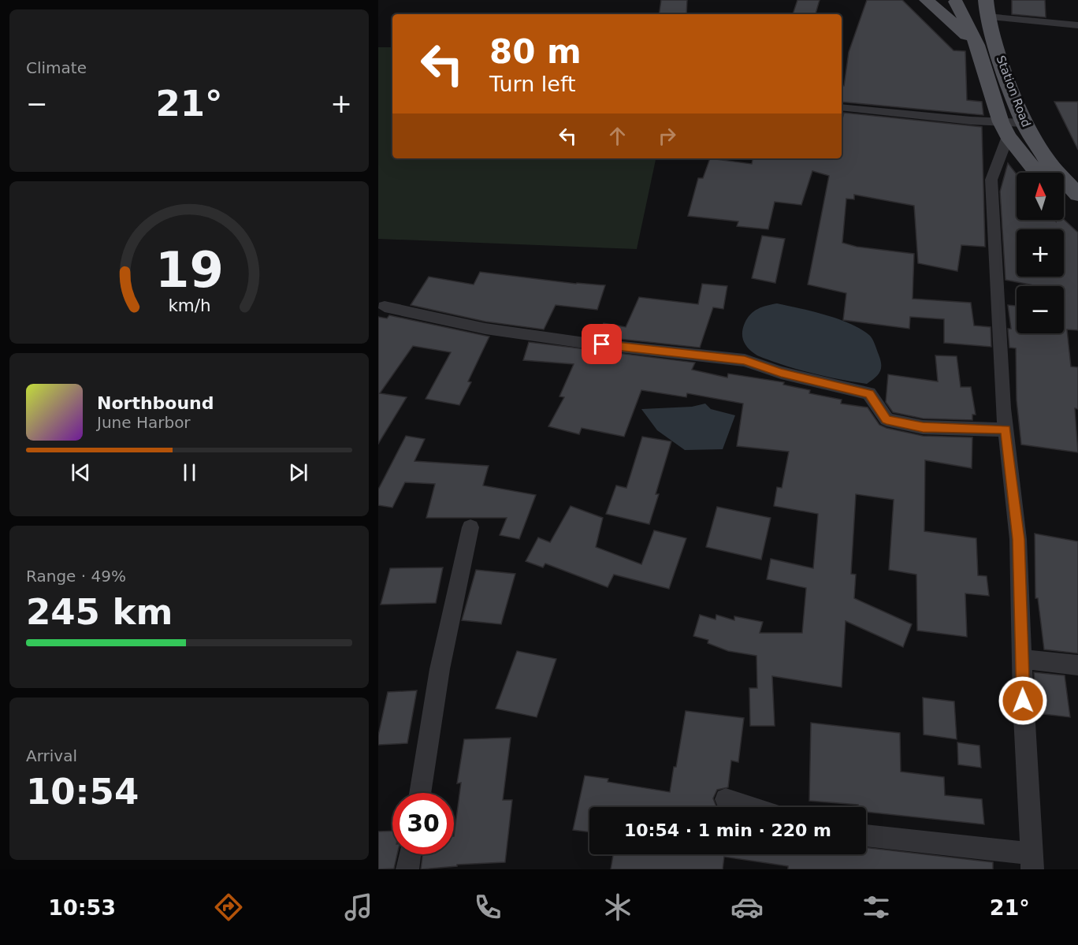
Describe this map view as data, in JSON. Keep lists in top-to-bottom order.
{
  "streets": {
    "main road": ["Station Road"]
  },
  "north": "top",
  "page": {
    "tile": [
      "Climate",
      ["Range · 49%", "245 km"],
      ["Arrival", "10:54"]
    ],
    "turn": ["80 m", "Turn left"],
    "heat": ["−", "21°", "+"],
    "map_buttons": ["+", "−"],
    "song": ["Northbound", "June Harbor"],
    "limit": "30",
    "trip": "10:54 · 1 min · 220 m",
    "tabs": ["10:53", "21°"],
    "gauge": ["19", "km/h"]
  }
}
